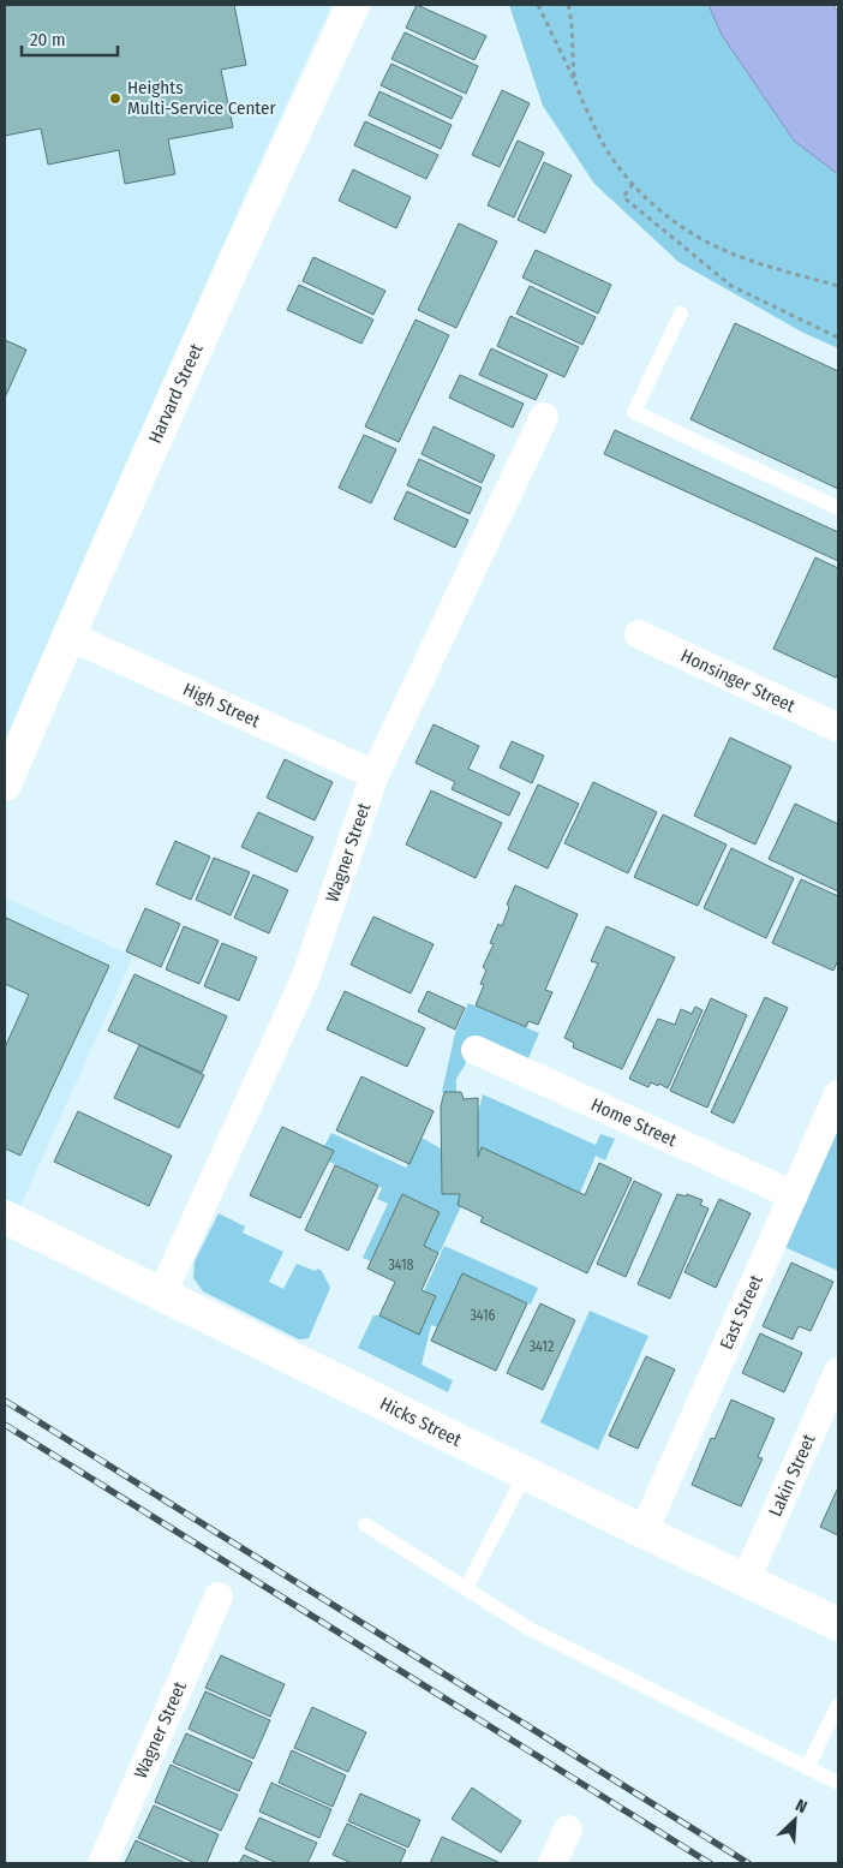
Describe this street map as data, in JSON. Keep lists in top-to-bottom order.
{
  "streets": {
    "street": [
      "Harvard Street",
      "Honsinger Street",
      "High Street",
      "Wagner Street",
      "Home Street",
      "East Street",
      "Hicks Street",
      "Lakin Street"
    ]
  },
  "crossings": [
    ["Harvard Street", "High Street"],
    ["High Street", "Wagner Street"],
    ["Wagner Street", "Hicks Street"],
    ["Home Street", "East Street"],
    ["East Street", "Hicks Street"],
    ["Hicks Street", "Lakin Street"]
  ],
  "places": ["Heights Multi-Service Center"],
  "house_numbers": ["3418", "3416", "3412"],
  "scale_bar": "20 m",
  "north": "top right"
}
